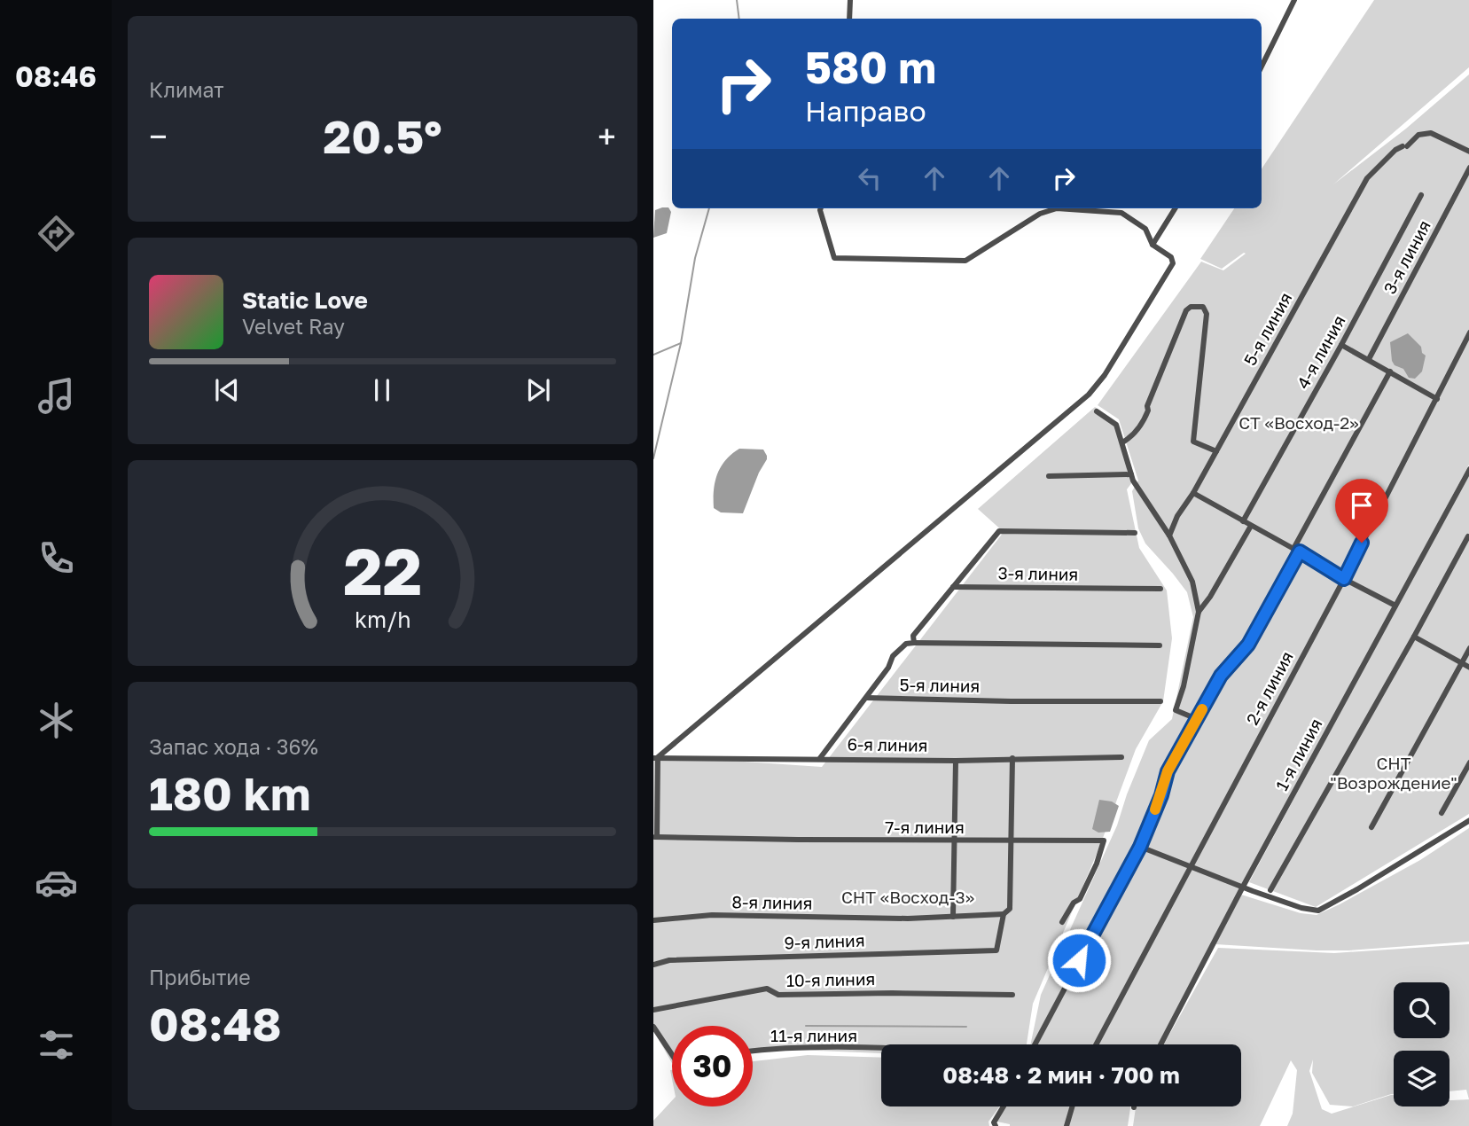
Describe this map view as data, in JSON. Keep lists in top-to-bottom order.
{
  "streets": {
    "street": [
      "3-я линия",
      "5-я линия",
      "4-я линия",
      "2-я линия",
      "6-я линия",
      "1-я линия",
      "7-я линия",
      "8-я линия",
      "9-я линия",
      "10-я линия",
      "11-я линия"
    ]
  },
  "crossings": [
    ["8-я линия", "9-я линия"]
  ],
  "parks": ["СТ «Восход-2»", "СНТ \"Возрождение\"", "СНТ «Восход-3»"],
  "page": {
    "tabs": "08:46",
    "tile": [
      "Климат",
      ["Запас хода · 36%", "180 km"],
      ["Прибытие", "08:48"]
    ],
    "turn": ["580 m", "Направо"],
    "heat": ["−", "20.5°", "+"],
    "song": ["Static Love", "Velvet Ray"],
    "limit": "30",
    "trip": "08:48 · 2 мин · 700 m",
    "gauge": ["22", "km/h"]
  }
}
